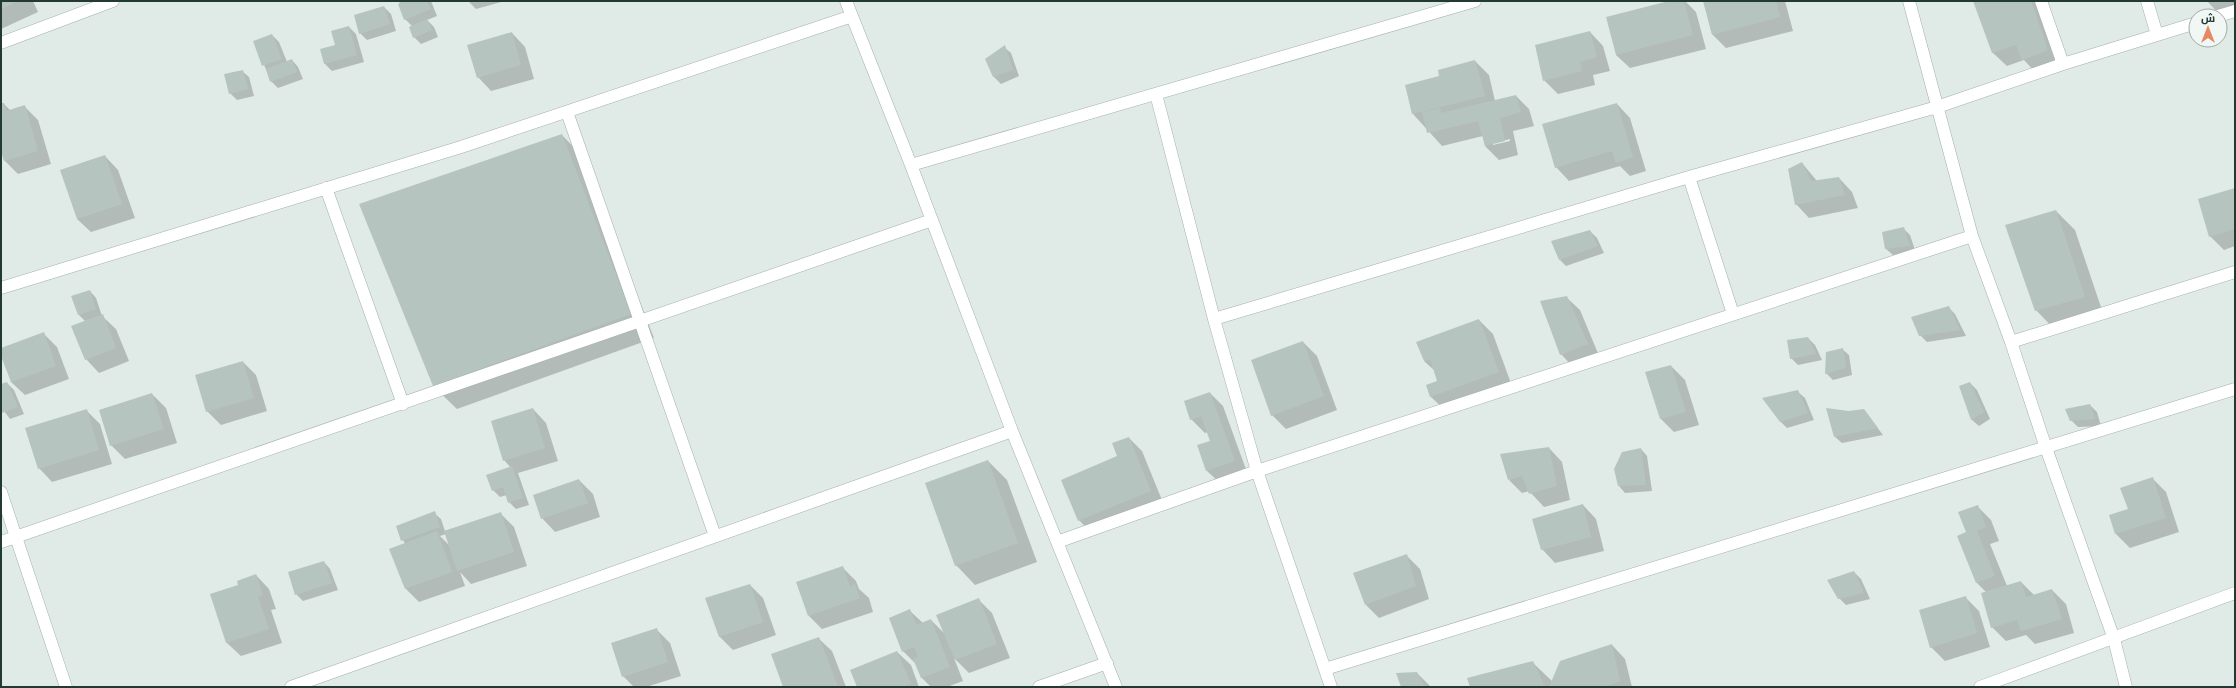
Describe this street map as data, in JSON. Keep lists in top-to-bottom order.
{
  "north": "top"
}
